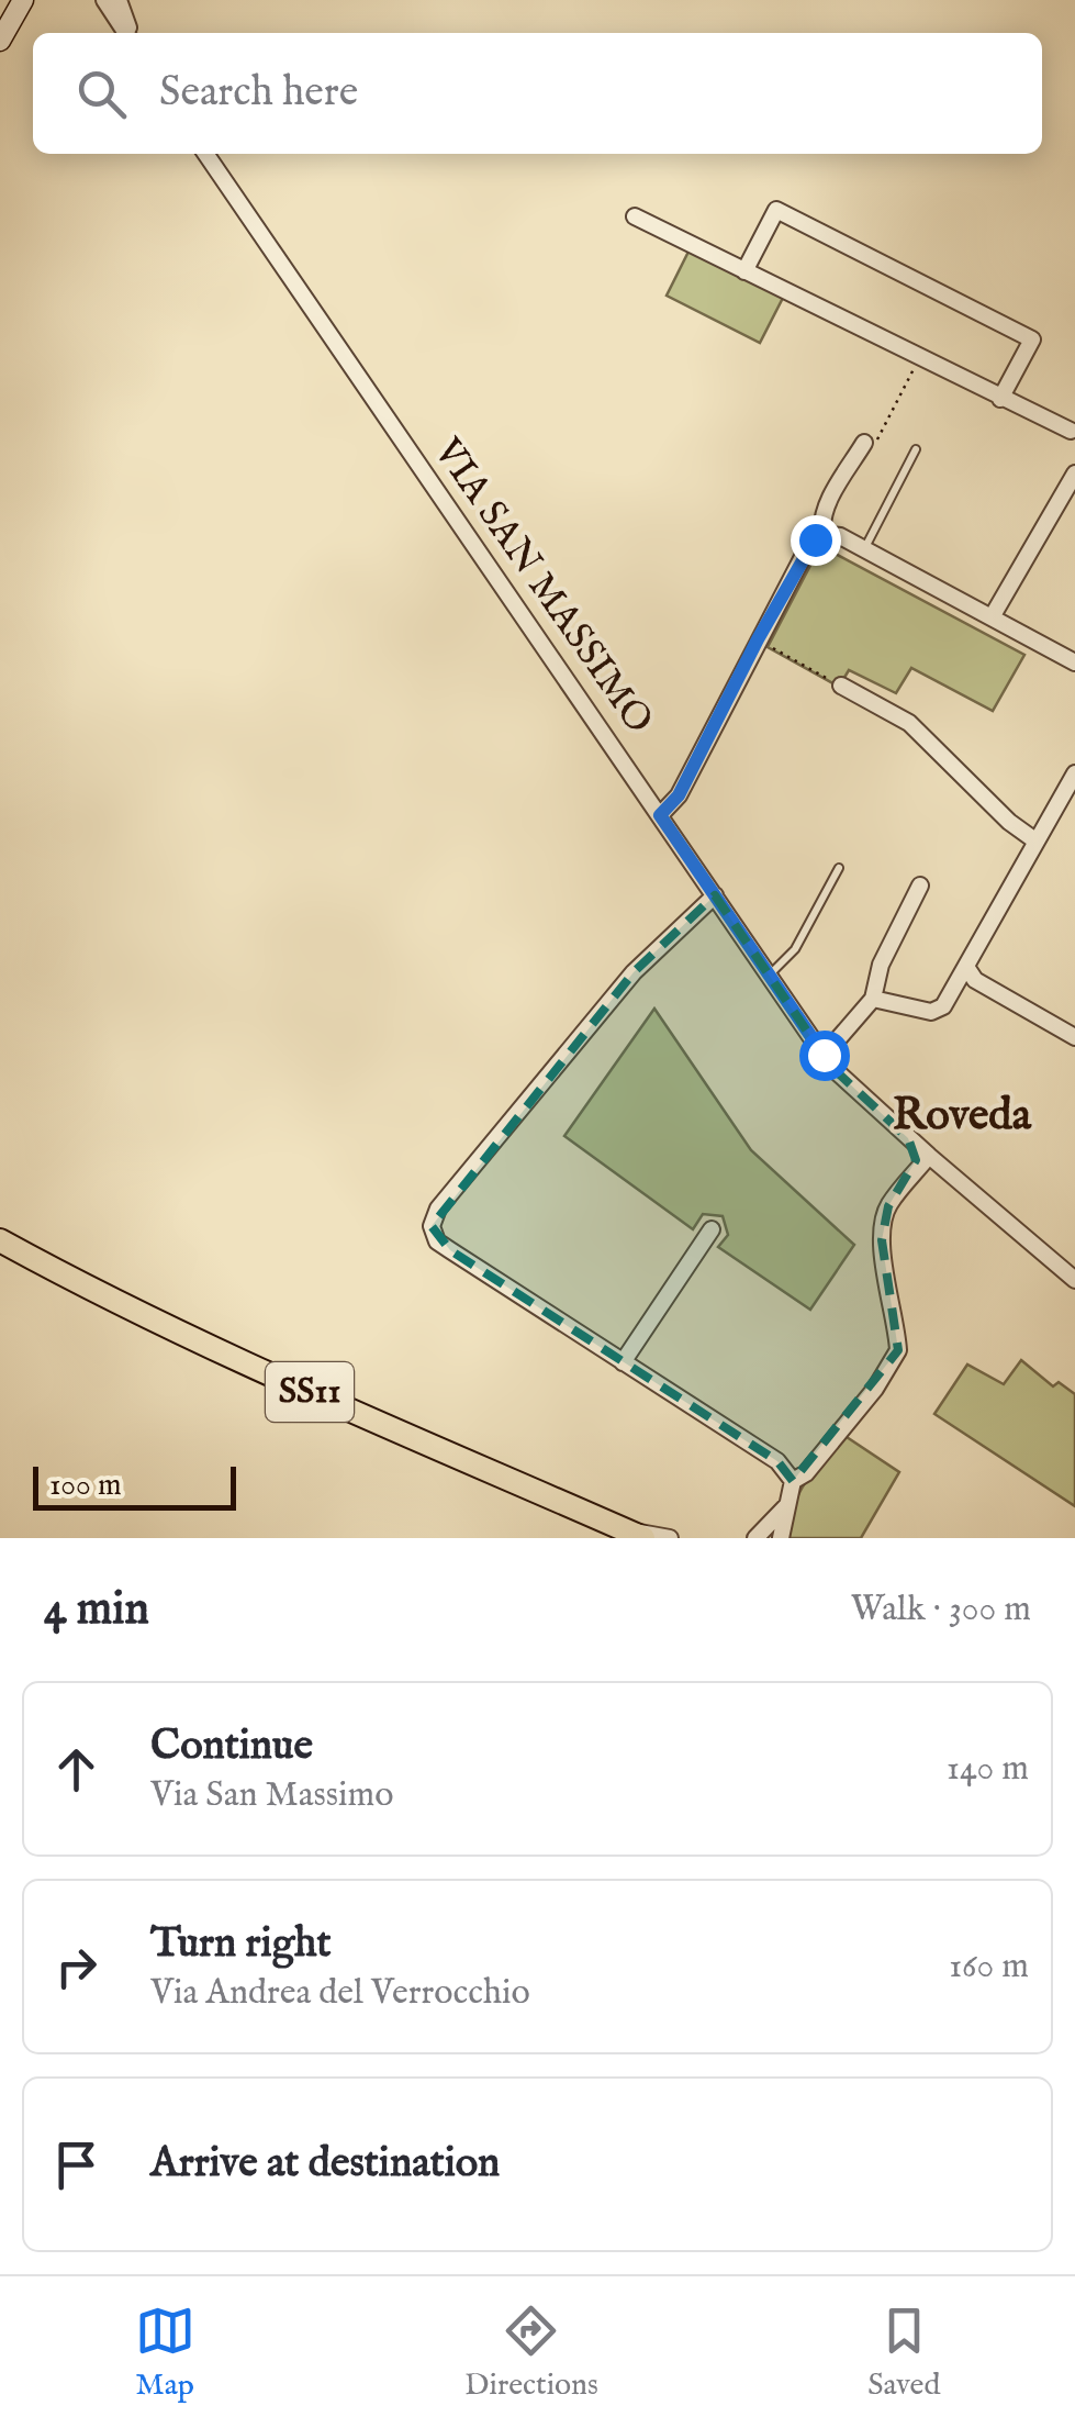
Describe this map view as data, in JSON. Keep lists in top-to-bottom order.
{
  "streets": {
    "main road": ["SS11"],
    "street": ["VIA SAN MASSIMO"]
  },
  "districts": ["Roveda"],
  "scale_bar": "100 m",
  "page": {
    "search": "Search here",
    "scale": "100 m",
    "heading": ["4 min", "Walk · 300 m"],
    "list": [
      ["Continue", "Via San Massimo", "140 m"],
      ["Turn right", "Via Andrea del Verrocchio", "160 m"],
      "Arrive at destination"
    ],
    "nav": ["Map", "Directions", "Saved"]
  }
}
